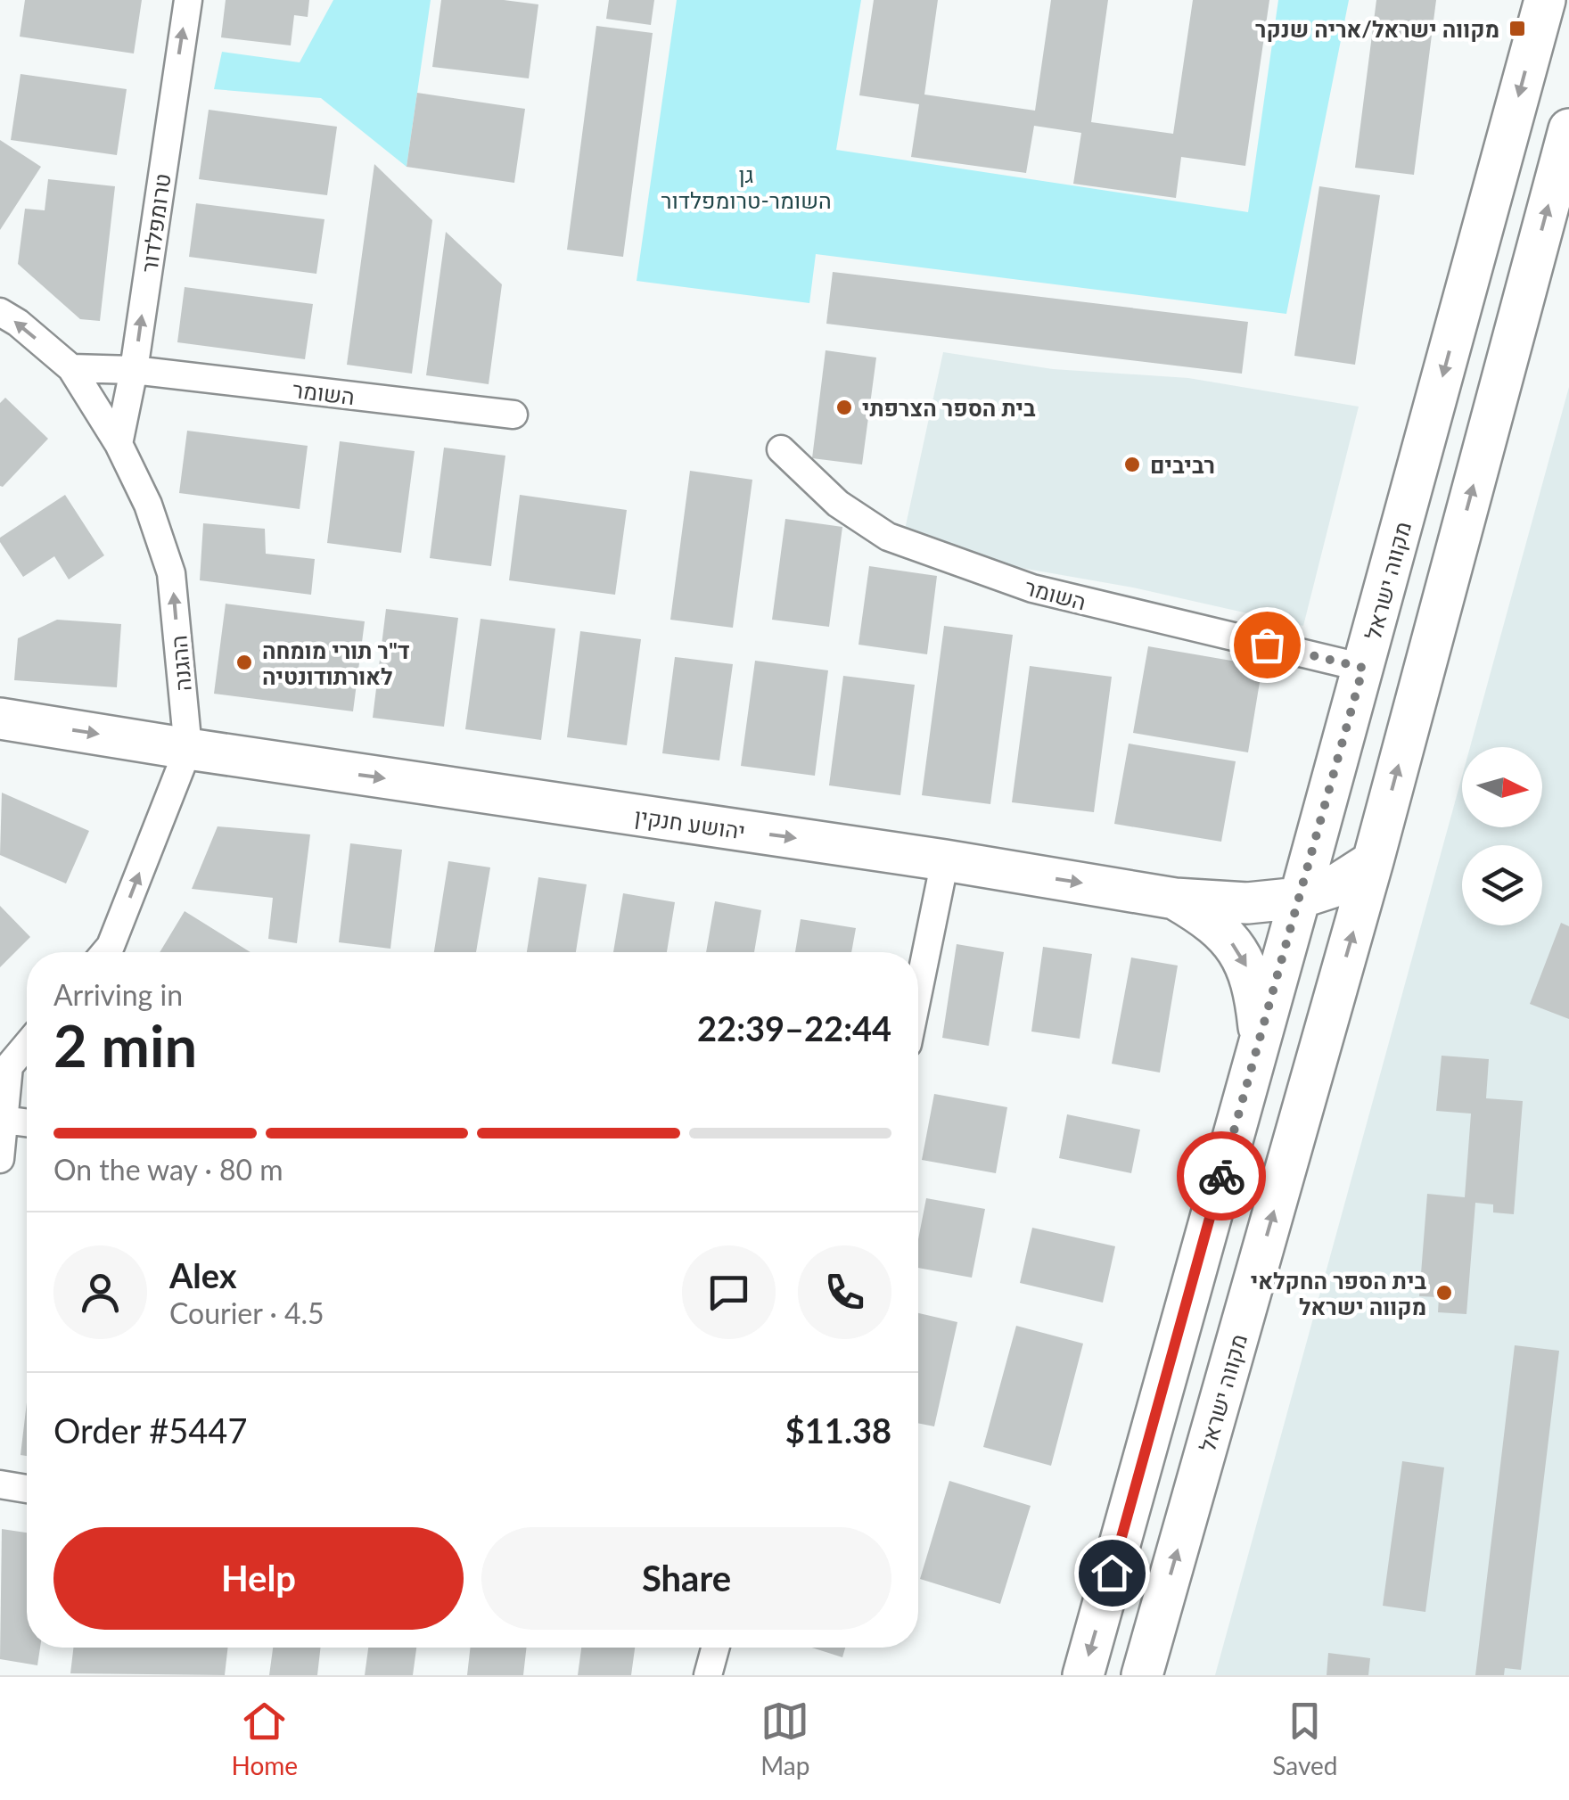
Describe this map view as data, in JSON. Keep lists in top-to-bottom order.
{
  "streets": {
    "main road": ["מקווה ישראל", "יהושע חנקין"],
    "street": ["טרומפלדור", "השומר", "ההגנה"]
  },
  "crossings": [
    ["טרומפלדור", "השומר"],
    ["טרומפלדור", "ההגנה"],
    ["השומר", "מקווה ישראל"],
    ["מקווה ישראל", "יהושע חנקין"],
    ["ההגנה", "יהושע חנקין"]
  ],
  "one_way": ["טרומפלדור", "ההגנה", "יהושע חנקין"],
  "parks": ["גן השומר-טרומפלדור"],
  "places": {
    "transit": ["מקווה ישראל/אריה שנקר"],
    "other": [
      "בית הספר הצרפתי",
      "רביבים",
      "ד\"ר תורי מומחה לאורתודונטיה",
      "בית הספר החקלאי מקווה ישראל"
    ]
  },
  "north": "right",
  "page": {
    "heading": ["2 min", "Arriving in", "22:39–22:44"],
    "panel": [
      "Alex",
      "Courier · 4.5",
      "Order #5447",
      "$11.38"
    ],
    "bar": "On the way · 80 m",
    "buttons": ["Help", "Share"],
    "tabs": ["Home", "Map", "Saved"]
  }
}
